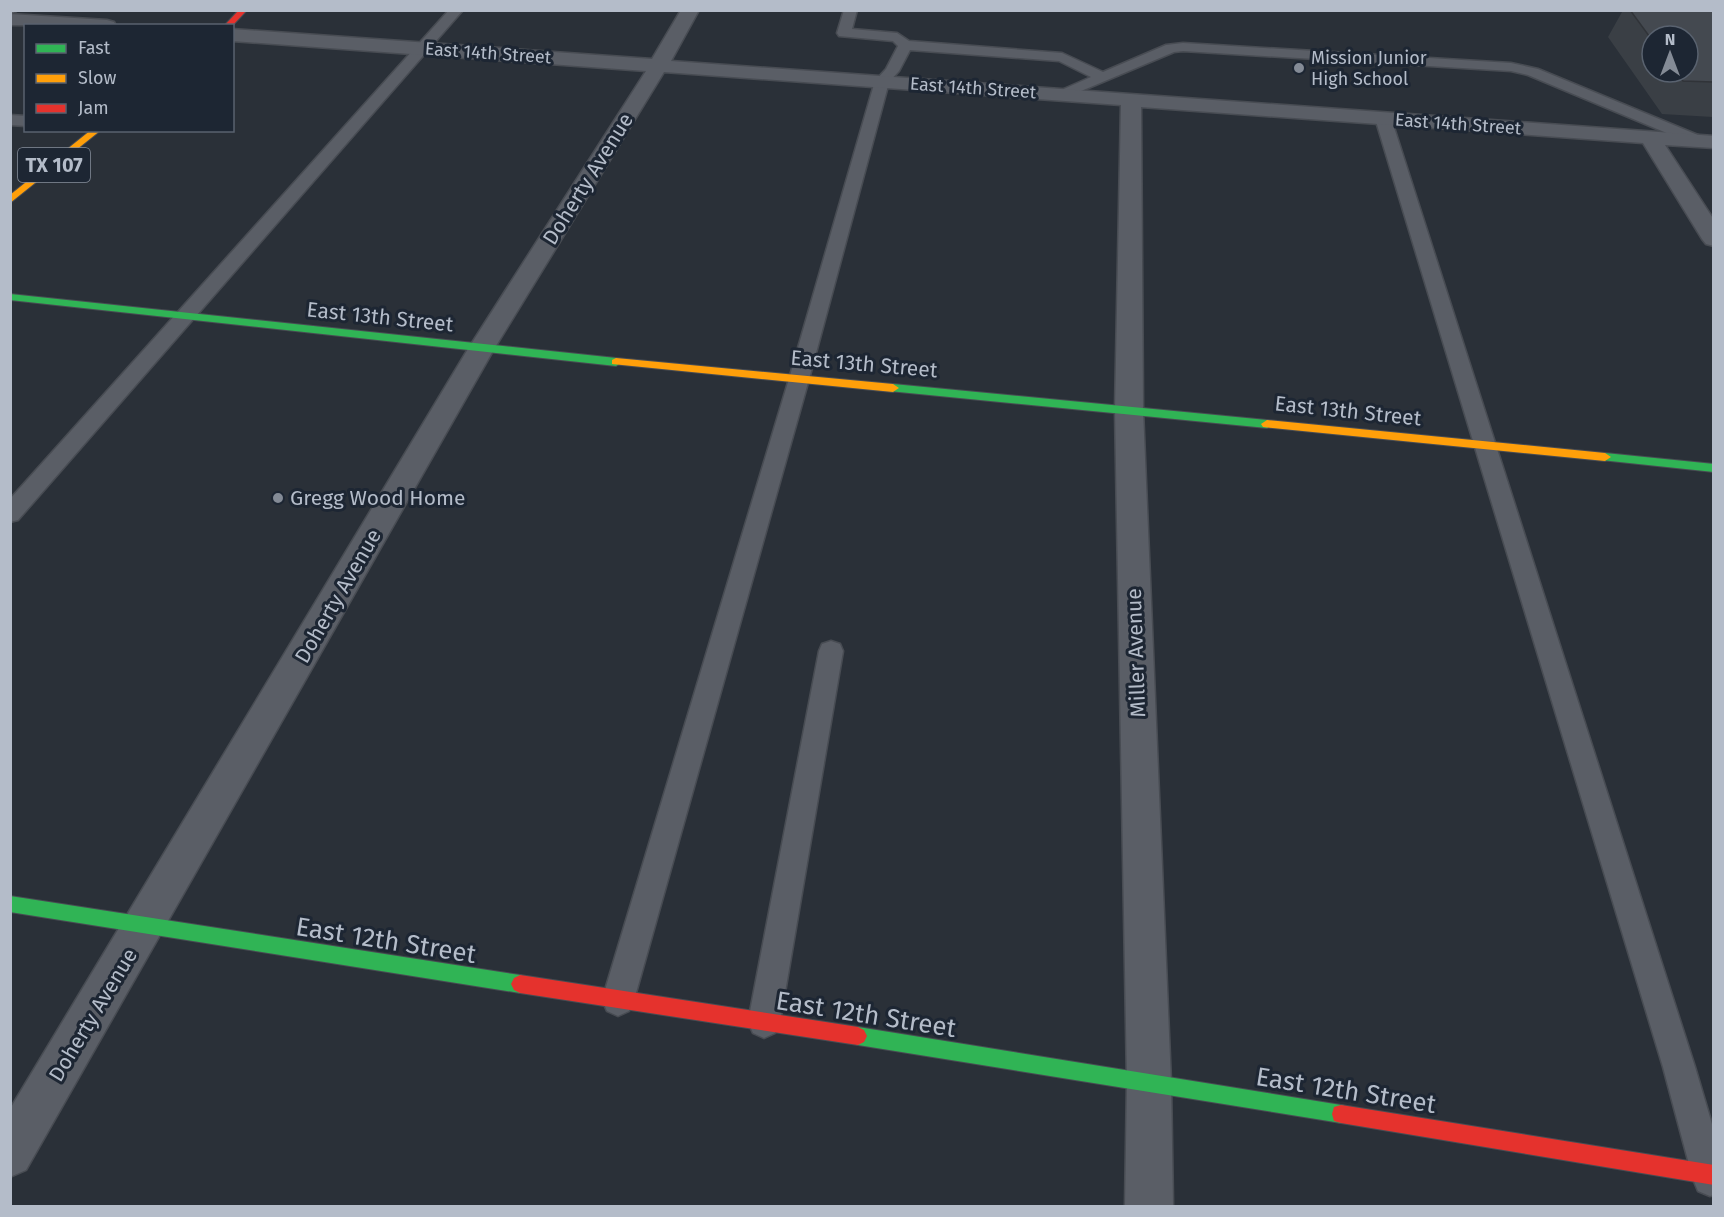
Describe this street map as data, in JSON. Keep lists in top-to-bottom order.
{
  "streets": {
    "street": [
      "East 14th Street",
      "TX 107",
      "Doherty Avenue",
      "East 13th Street",
      "Miller Avenue",
      "East 12th Street"
    ]
  },
  "crossings": [
    ["East 14th Street", "Doherty Avenue"],
    ["East 14th Street", "Miller Avenue"],
    ["Doherty Avenue", "East 13th Street"],
    ["Doherty Avenue", "East 12th Street"],
    ["East 13th Street", "Miller Avenue"],
    ["Miller Avenue", "East 12th Street"]
  ],
  "places": ["Mission Junior High School", "Gregg Wood Home"],
  "legend": ["Fast", "Slow", "Jam"],
  "north": "top"
}
